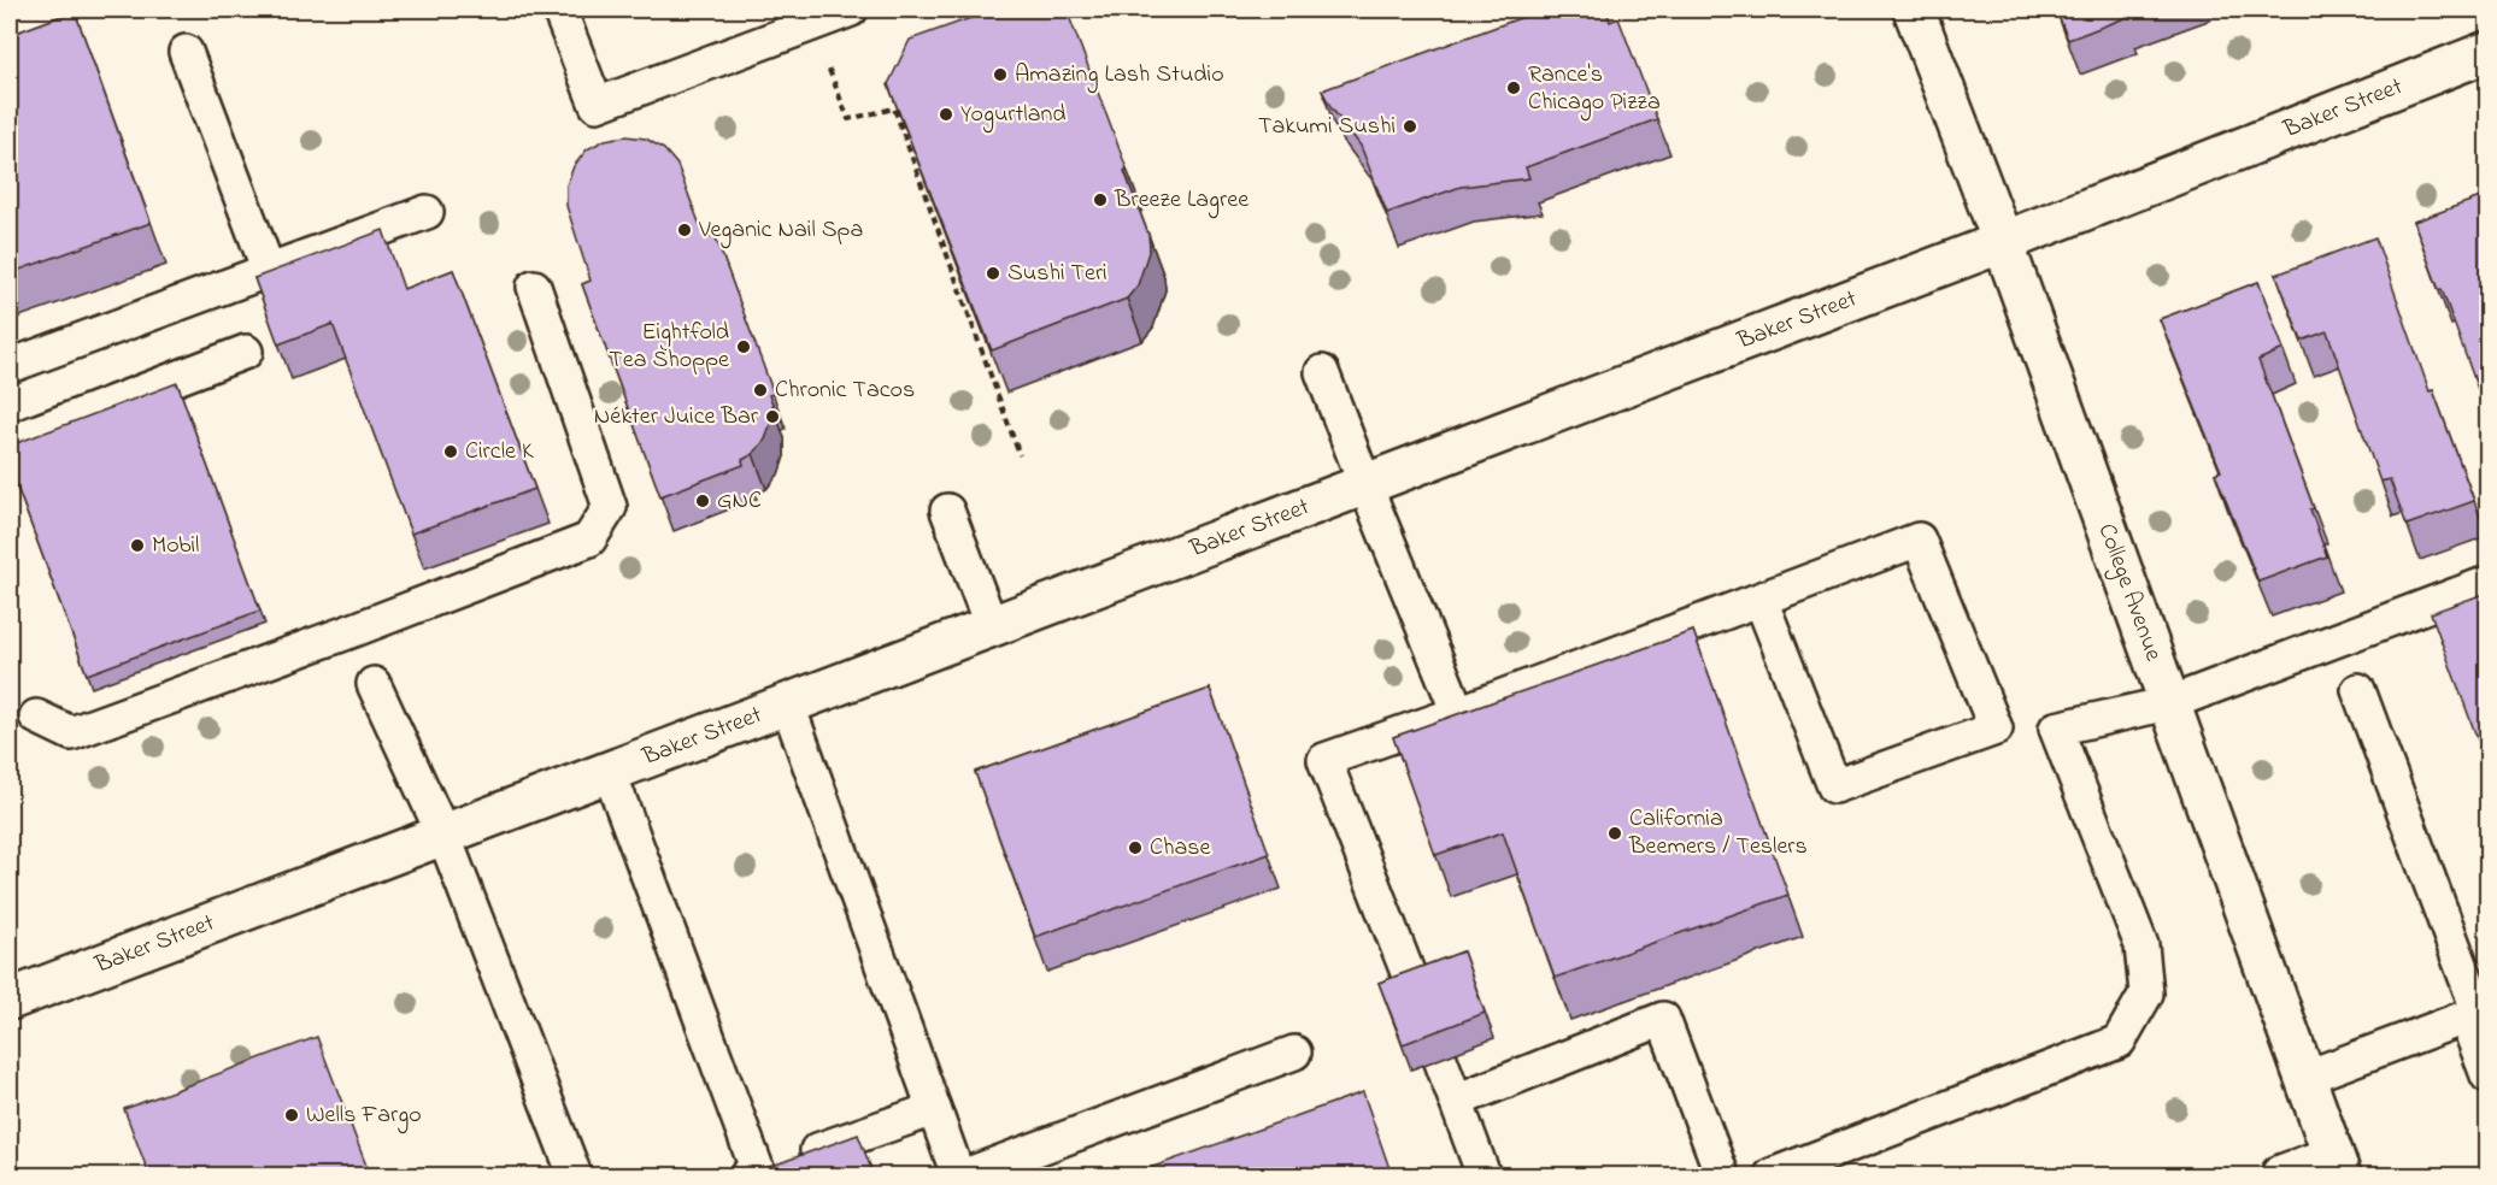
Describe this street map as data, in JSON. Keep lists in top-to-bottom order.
{
  "streets": {
    "main road": ["Baker Street", "College Avenue"]
  },
  "crossings": [
    ["Baker Street", "College Avenue"]
  ],
  "places": [
    "Amazing Lash Studio",
    "Rance's Chicago Pizza",
    "Yogurtland",
    "Takumi Sushi",
    "Breeze Lagree",
    "Veganic Nail Spa",
    "Sushi Teri",
    "Eightfold Tea Shoppe",
    "Chronic Tacos",
    "Nékter Juice Bar",
    "Circle K",
    "GNC",
    "Mobil",
    "California Beemers / Teslers",
    "Chase",
    "Wells Fargo"
  ]
}
